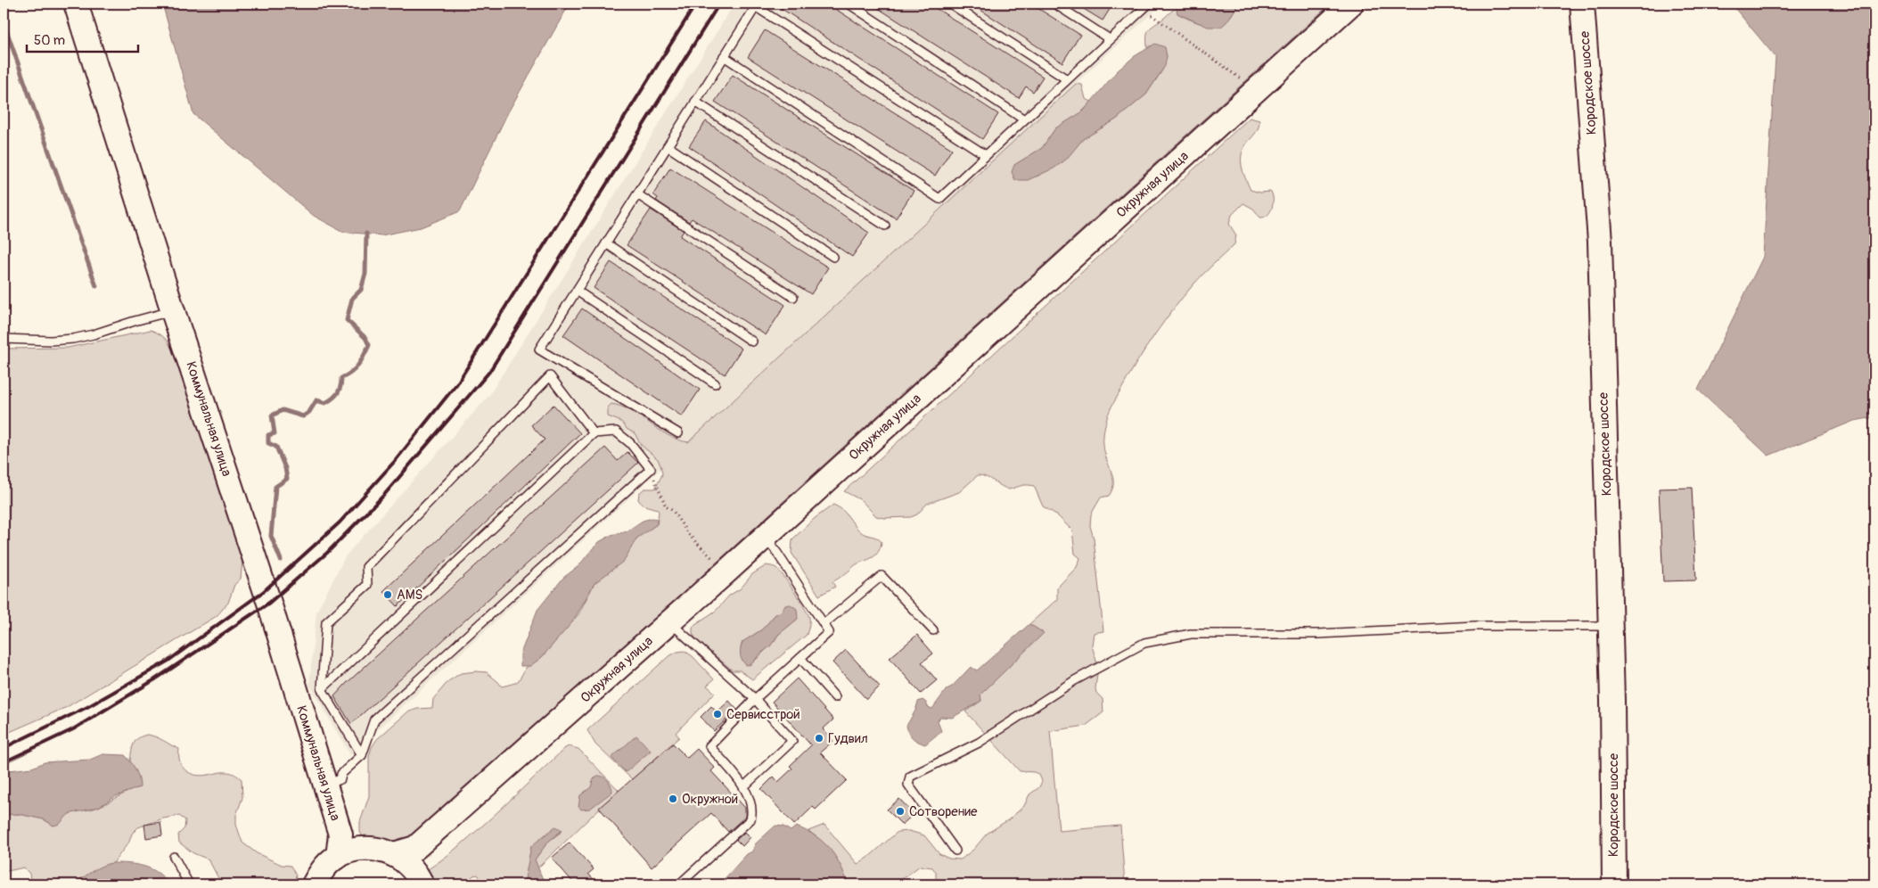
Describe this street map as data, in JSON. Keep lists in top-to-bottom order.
{
  "streets": {
    "main road": ["Кородское шоссе", "Окружная улица", "Коммунальная улица"]
  },
  "places": [
    "AMS",
    "Сервисстрой",
    "Гудвил",
    "Окружной",
    "Сотворение"
  ],
  "scale_bar": "50 m"
}
